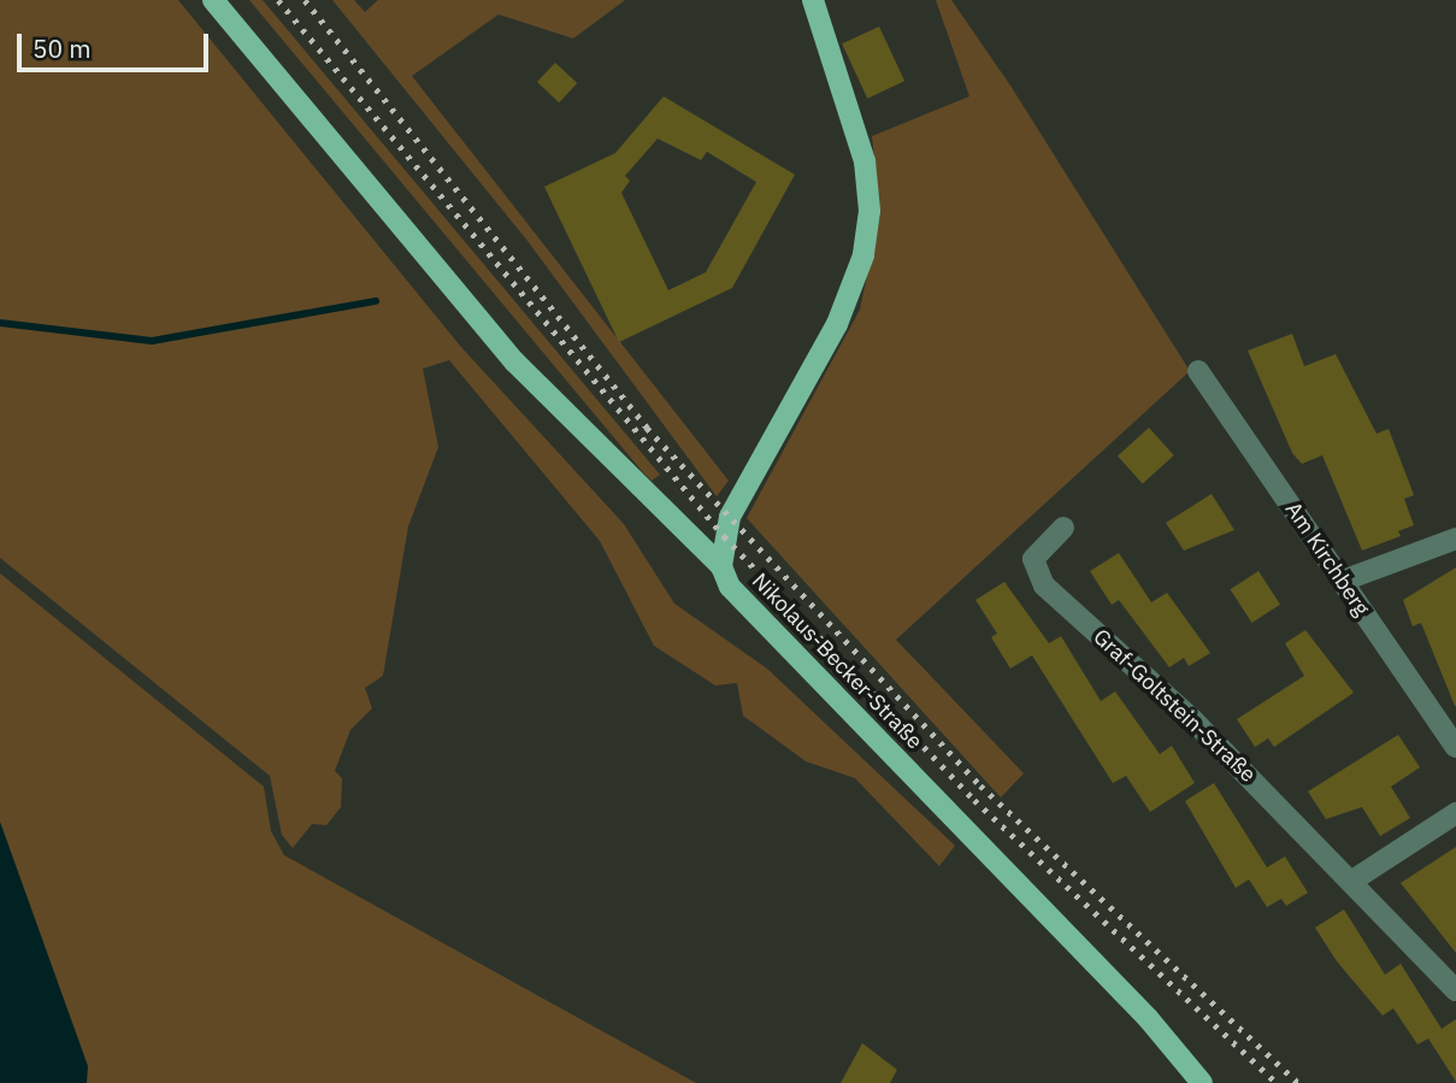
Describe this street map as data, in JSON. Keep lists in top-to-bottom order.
{
  "streets": {
    "main road": ["Nikolaus-Becker-Straße"],
    "street": ["Am Kirchberg", "Graf-Goltstein-Straße"]
  },
  "scale_bar": "50 m"
}
